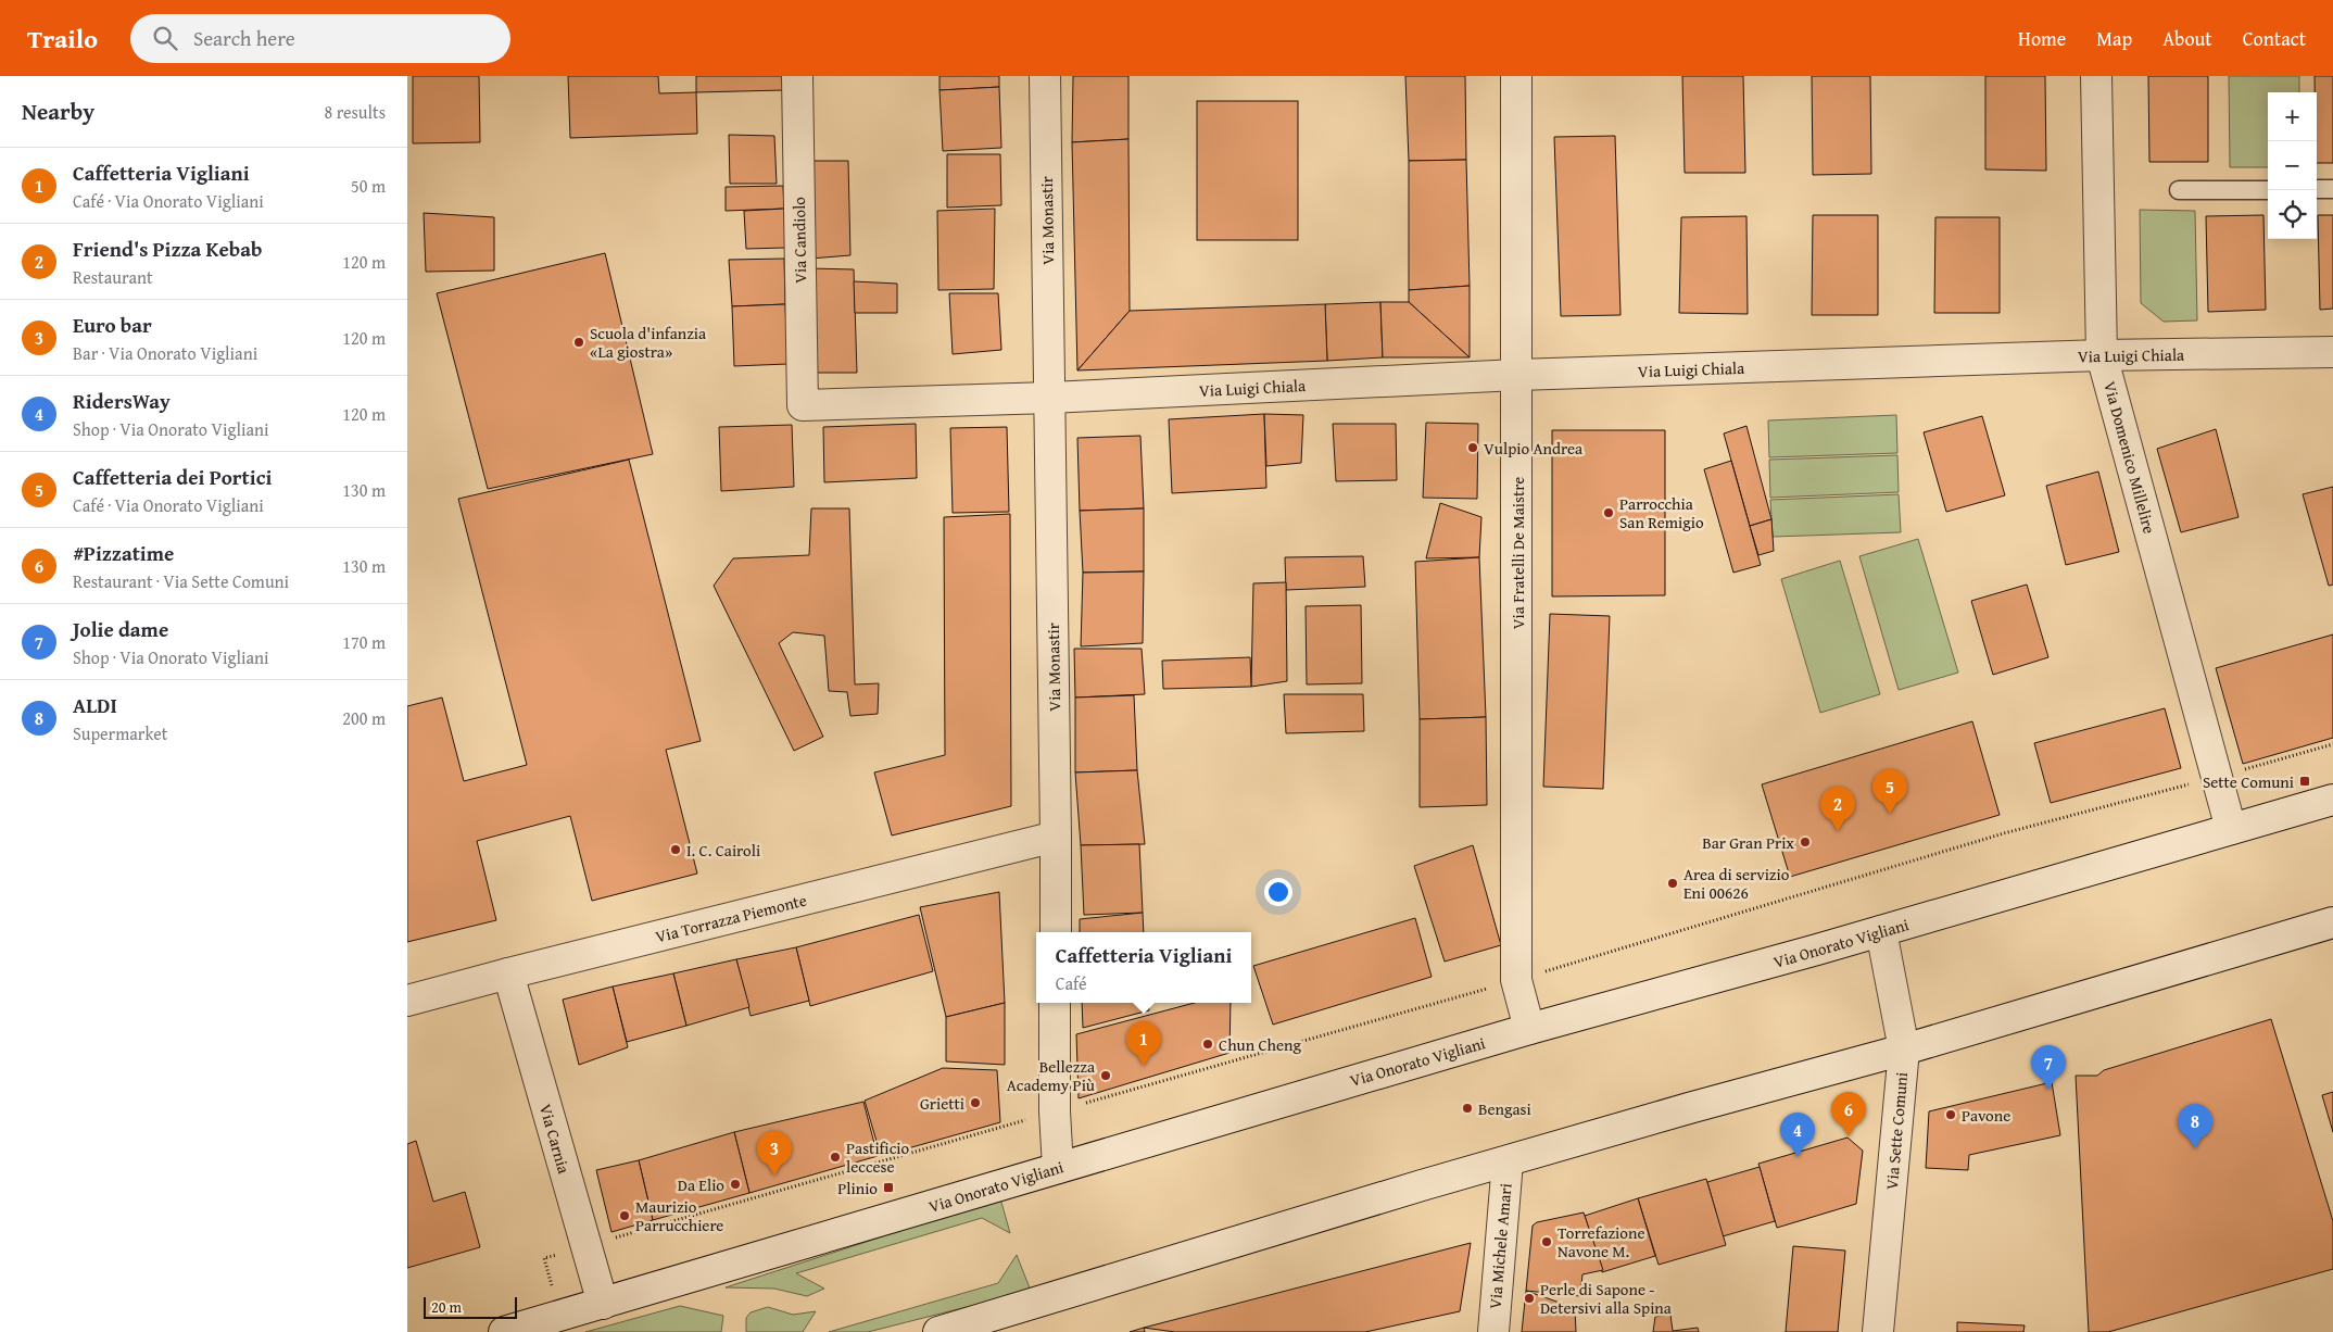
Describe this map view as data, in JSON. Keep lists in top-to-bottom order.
{
  "streets": {
    "street": [
      "Via Monastir",
      "Via Candiolo",
      "Via Luigi Chiala",
      "Via Domenico Millelire",
      "Via Fratelli De Maistre",
      "Via Torrazza Piemonte",
      "Via Onorato Vigliani",
      "Via Sette Comuni",
      "Via Carnia",
      "Via Michele Amari"
    ]
  },
  "crossings": [
    ["Via Monastir", "Via Candiolo"],
    ["Via Monastir", "Via Luigi Chiala"],
    ["Via Monastir", "Via Torrazza Piemonte"],
    ["Via Candiolo", "Via Luigi Chiala"],
    ["Via Luigi Chiala", "Via Domenico Millelire"],
    ["Via Luigi Chiala", "Via Fratelli De Maistre"],
    ["Via Domenico Millelire", "Via Onorato Vigliani"],
    ["Via Fratelli De Maistre", "Via Onorato Vigliani"],
    ["Via Torrazza Piemonte", "Via Carnia"],
    ["Via Onorato Vigliani", "Via Sette Comuni"],
    ["Via Onorato Vigliani", "Via Carnia"]
  ],
  "places": {
    "other": [
      "Scuola d'infanzia «La giostra»",
      "Vulpio Andrea",
      "Parrocchia San Remigio",
      "Bar Gran Prix",
      "I. C. Cairoli",
      "Area di servizio Eni 00626",
      "Chun Cheng",
      "Bellezza Academy Più",
      "Grietti",
      "Bengasi",
      "Pavone",
      "Pastificio leccese",
      "Da Elio",
      "Maurizio Parrucchiere",
      "Torrefazione Navone M.",
      "Perle di Sapone - Detersivi alla Spina"
    ],
    "transit": ["Sette Comuni", "Plinio"]
  },
  "scale_bar": "20 m",
  "page": {
    "header": "Trailo",
    "search": "Search here",
    "nav": [
      "Home",
      "Map",
      "About",
      "Contact"
    ],
    "heading": ["Nearby", "8 results"],
    "map_buttons": ["+", "−"],
    "list": [
      {
        "mark": "1",
        "name": "Caffetteria Vigliani",
        "note": "Café · Via Onorato Vigliani",
        "value": "50 m"
      },
      {
        "mark": "2",
        "name": "Friend's Pizza Kebab",
        "note": "Restaurant",
        "value": "120 m"
      },
      {
        "mark": "3",
        "name": "Euro bar",
        "note": "Bar · Via Onorato Vigliani",
        "value": "120 m"
      },
      {
        "mark": "4",
        "name": "RidersWay",
        "note": "Shop · Via Onorato Vigliani",
        "value": "120 m"
      },
      {
        "mark": "5",
        "name": "Caffetteria dei Portici",
        "note": "Café · Via Onorato Vigliani",
        "value": "130 m"
      },
      {
        "mark": "6",
        "name": "#Pizzatime",
        "note": "Restaurant · Via Sette Comuni",
        "value": "130 m"
      },
      {
        "mark": "7",
        "name": "Jolie dame",
        "note": "Shop · Via Onorato Vigliani",
        "value": "170 m"
      },
      {
        "mark": "8",
        "name": "ALDI",
        "note": "Supermarket",
        "value": "200 m"
      }
    ],
    "pins": [
      "5",
      "2",
      "1",
      "7",
      "6",
      "8",
      "4",
      "3"
    ],
    "popup": ["Caffetteria Vigliani", "Café"],
    "scale": "20 m"
  }
}
